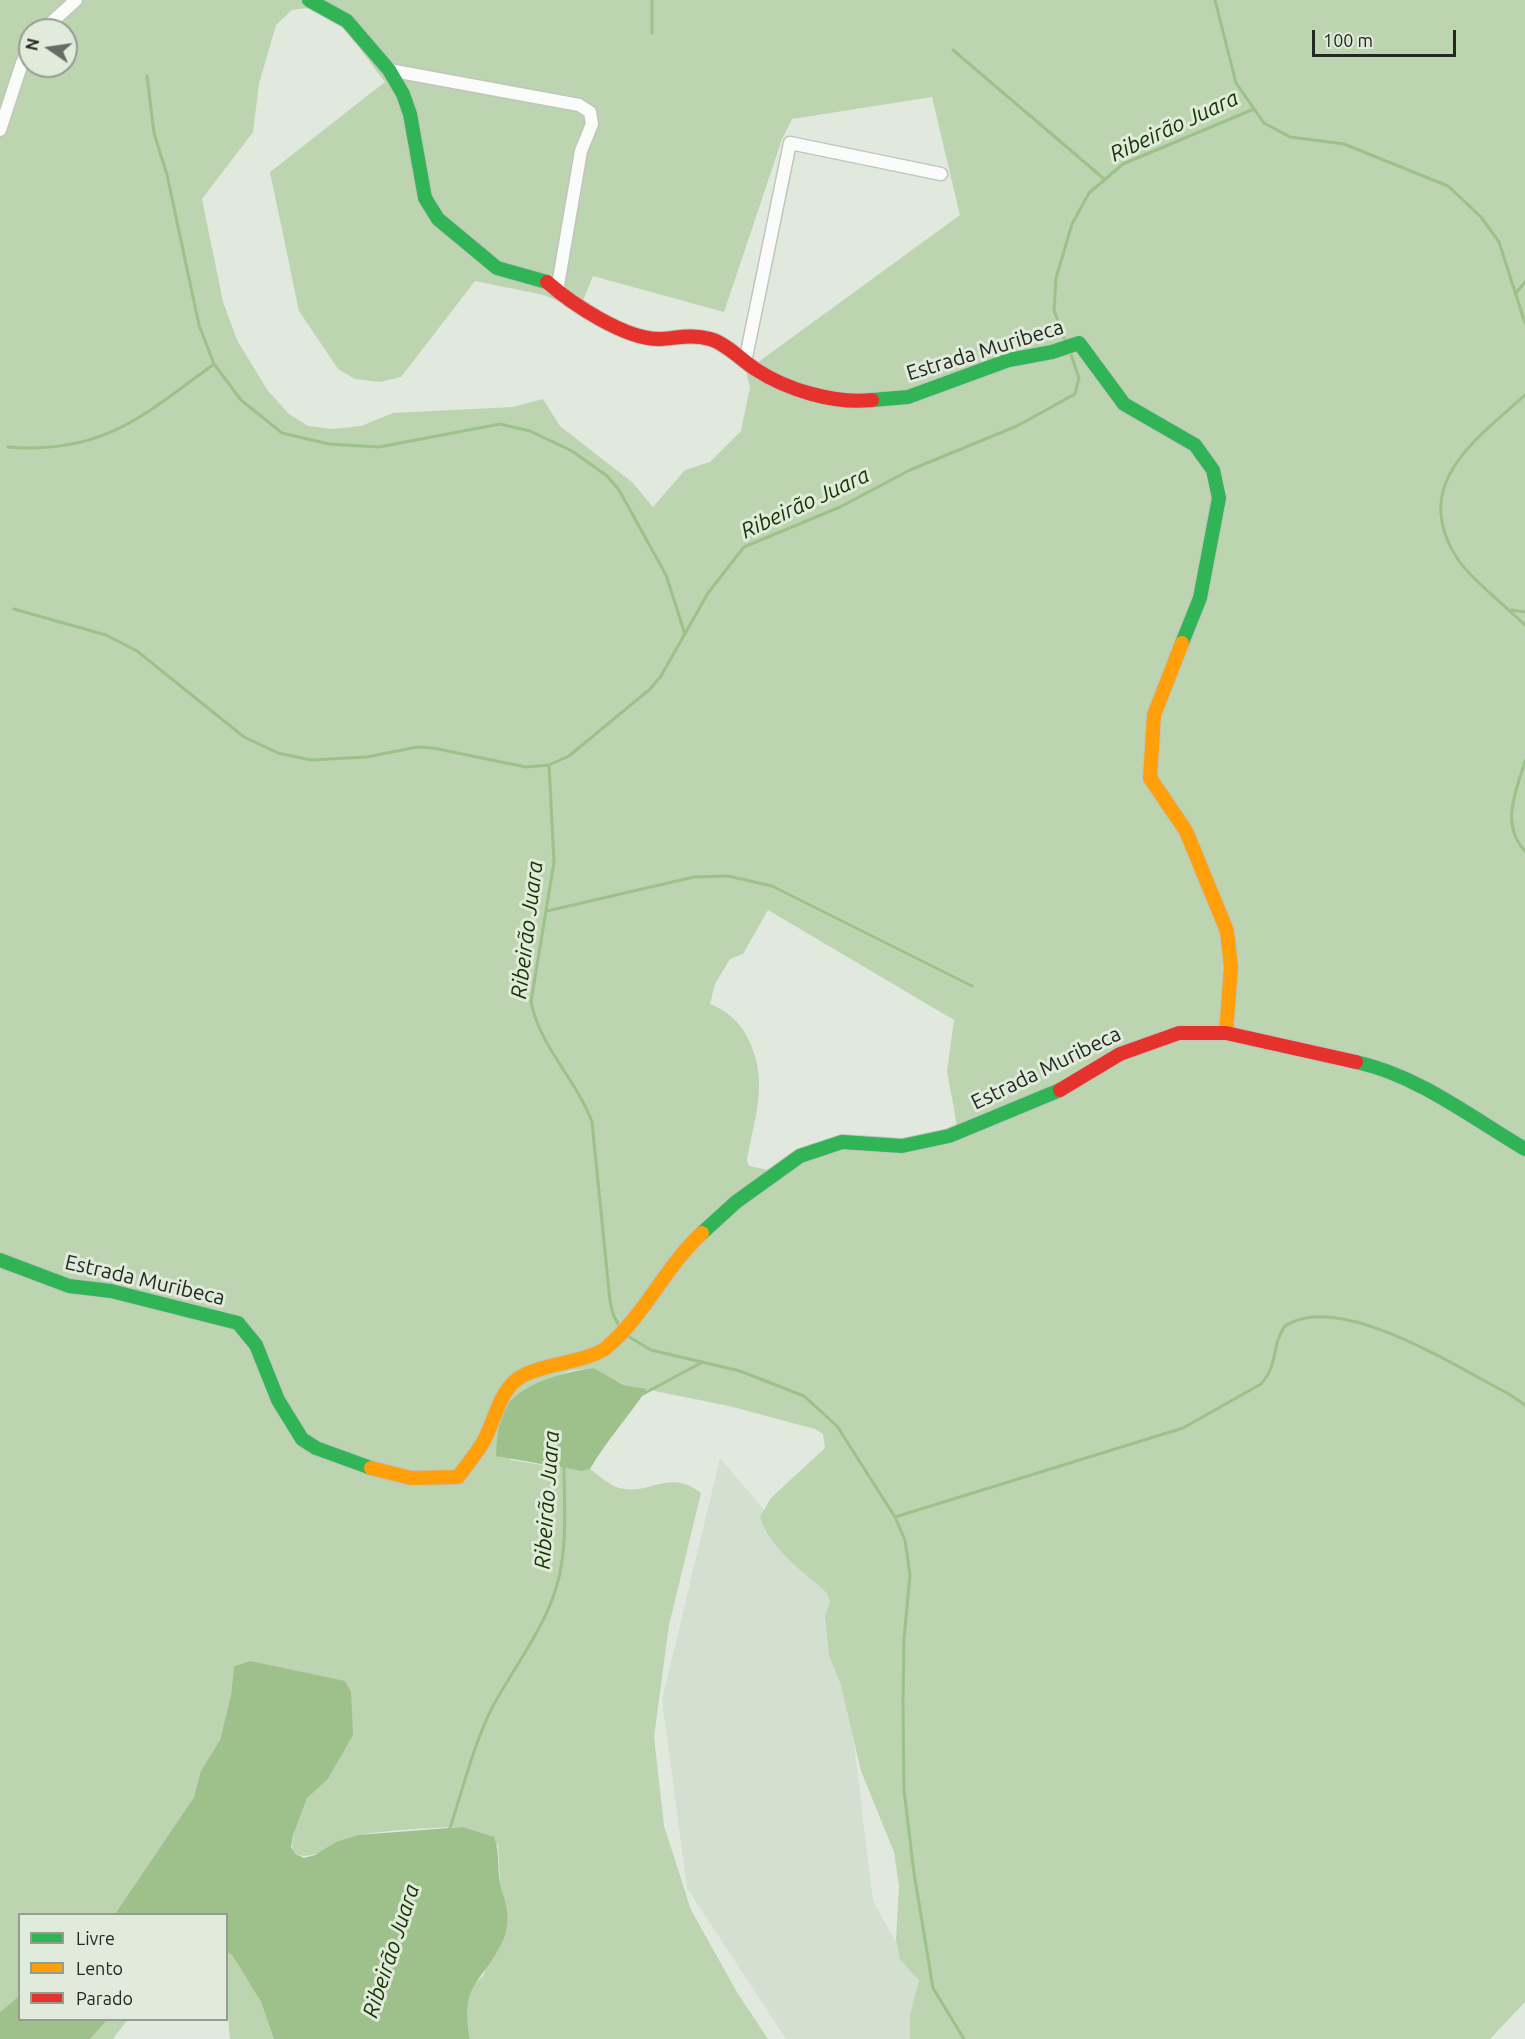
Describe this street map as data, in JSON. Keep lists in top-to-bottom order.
{
  "streets": {
    "street": ["Estrada Muribeca"]
  },
  "water": ["Ribeirão Juara"],
  "legend": ["Livre", "Lento", "Parado"],
  "scale_bar": "100 m",
  "north": "left"
}
